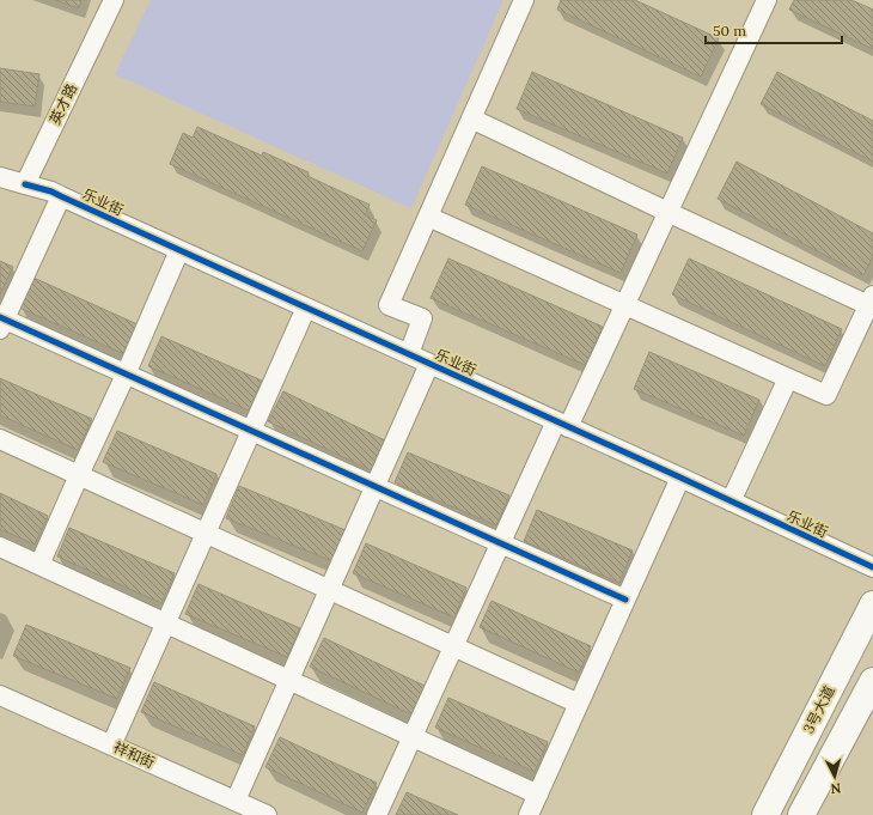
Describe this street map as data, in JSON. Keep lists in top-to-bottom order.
{
  "streets": {
    "main road": ["3号大道"],
    "street": ["英才路", "乐业街", "祥和街"]
  },
  "crossings": [
    ["英才路", "乐业街"]
  ],
  "scale_bar": "50 m",
  "north": "bottom"
}
